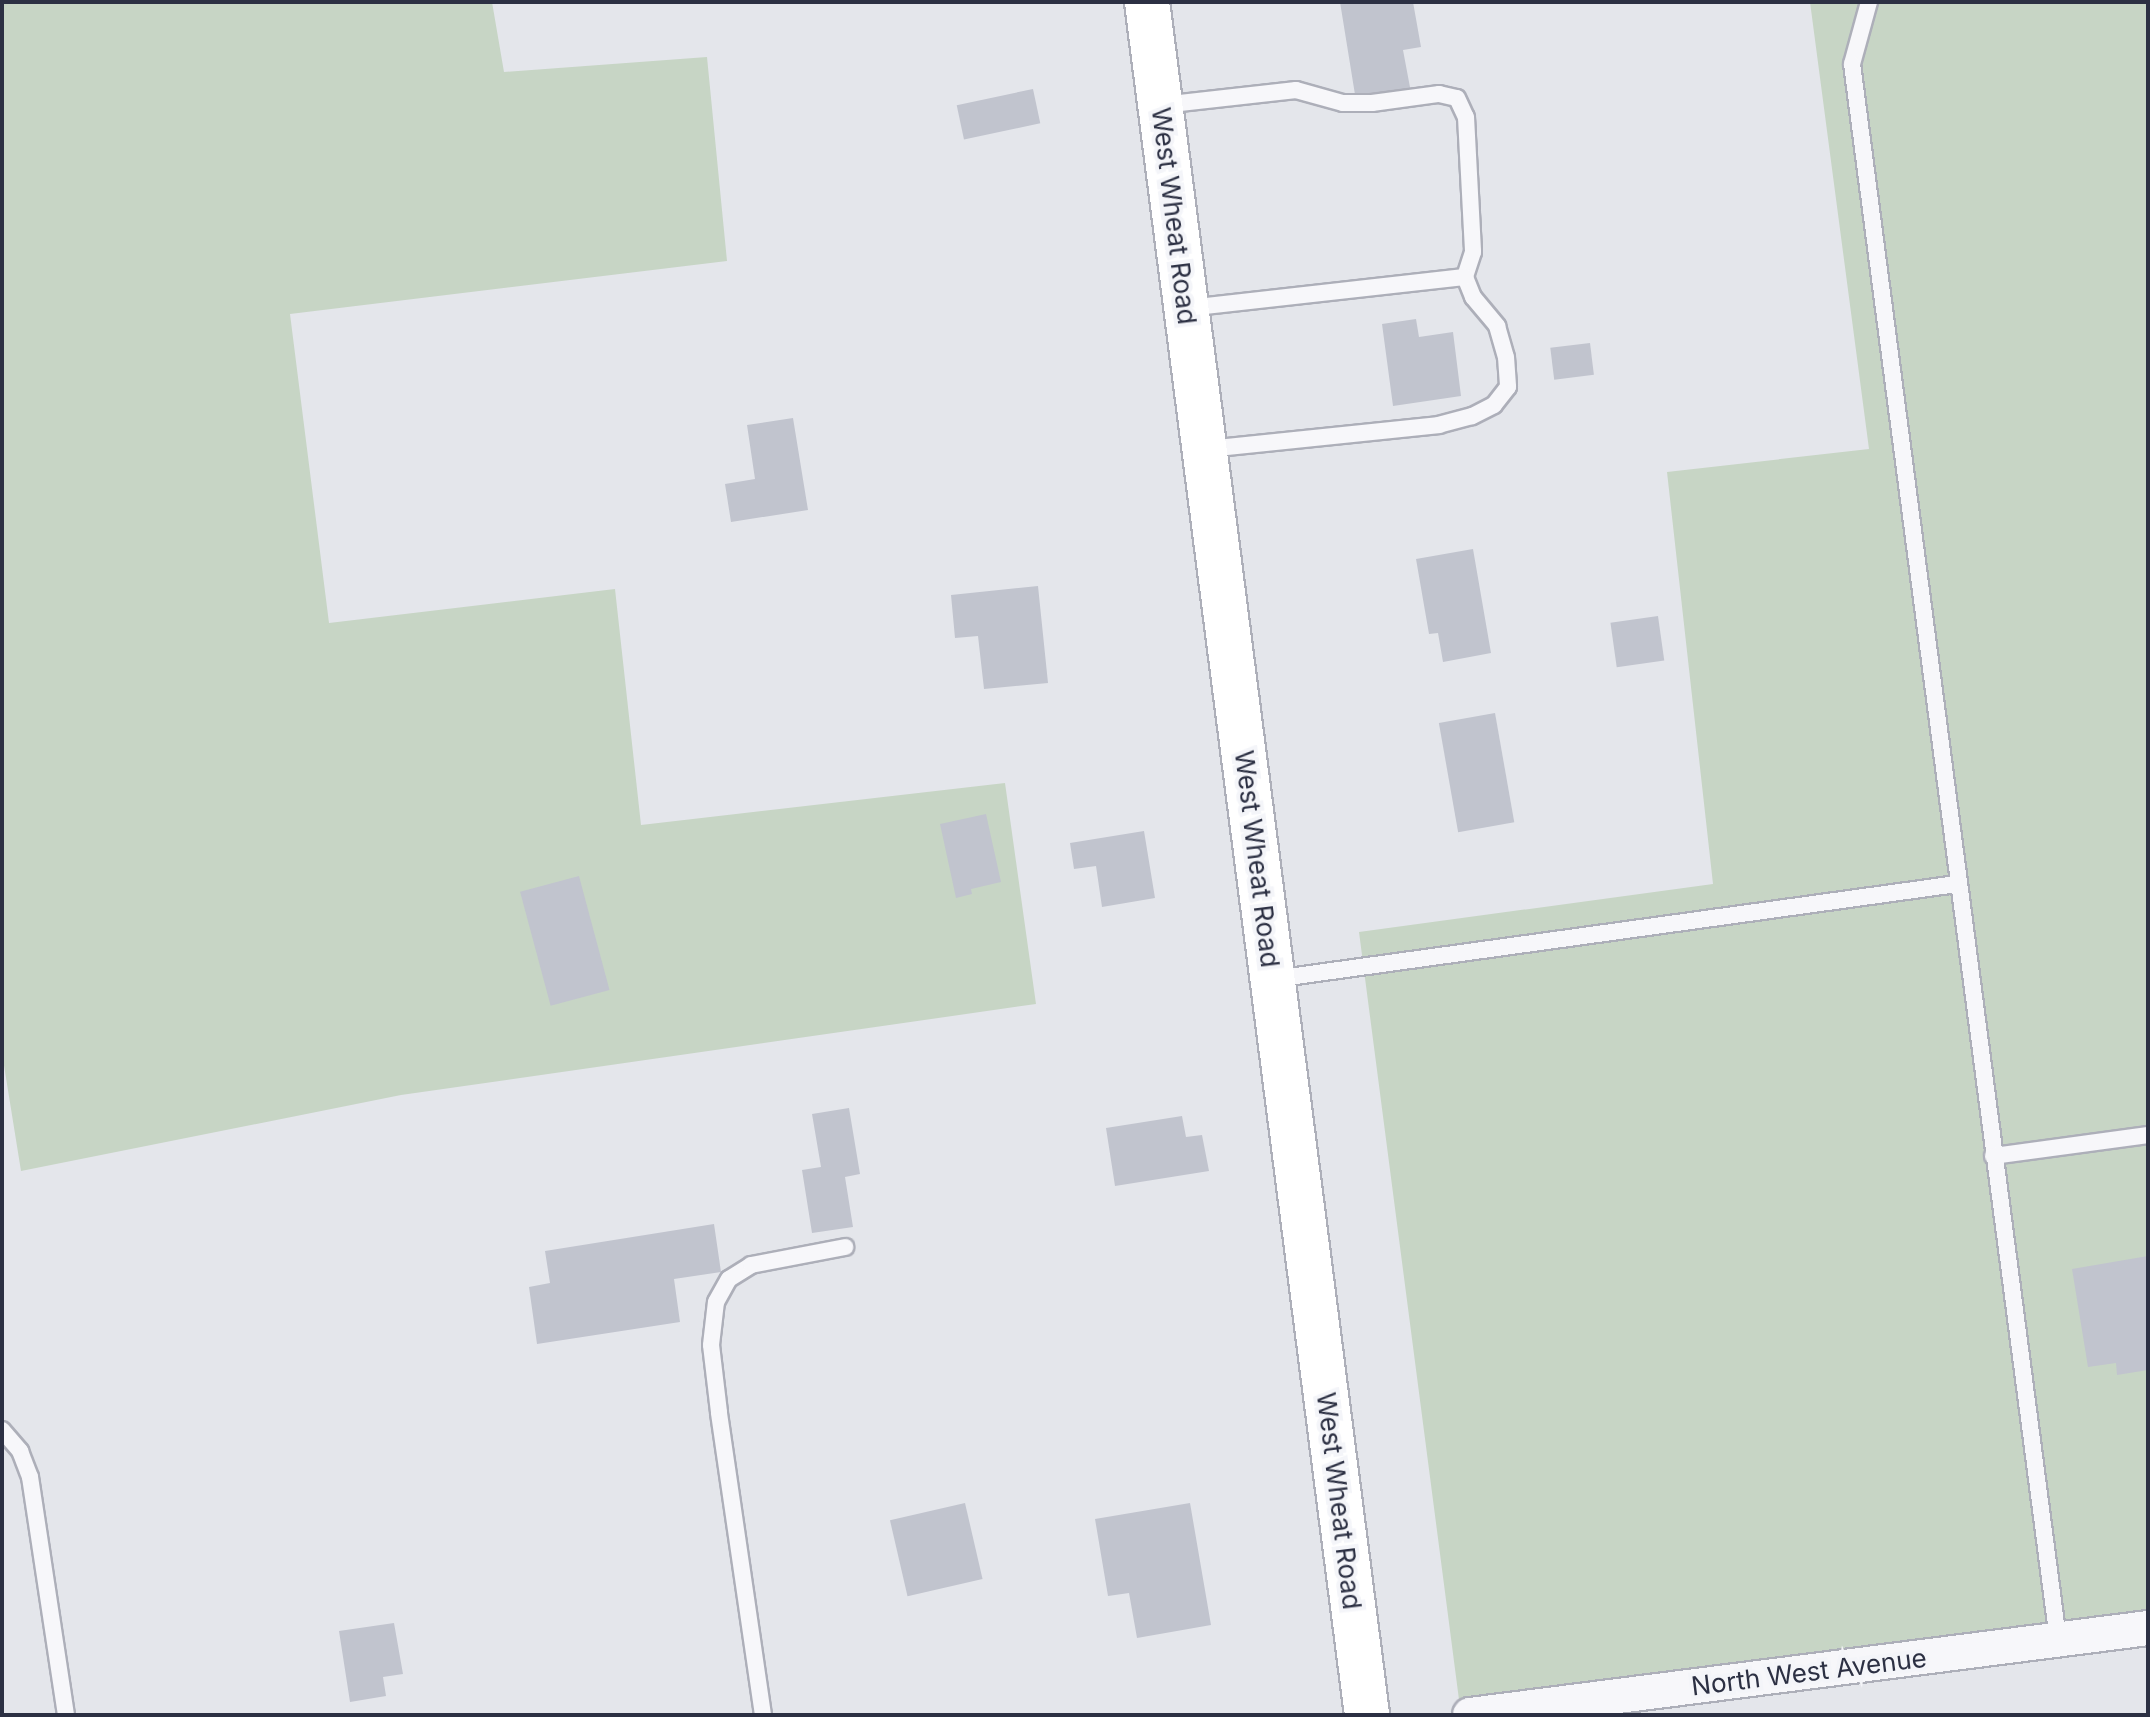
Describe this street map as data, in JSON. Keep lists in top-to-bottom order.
{
  "streets": {
    "street": ["West Wheat Road", "North West Avenue"]
  }
}
